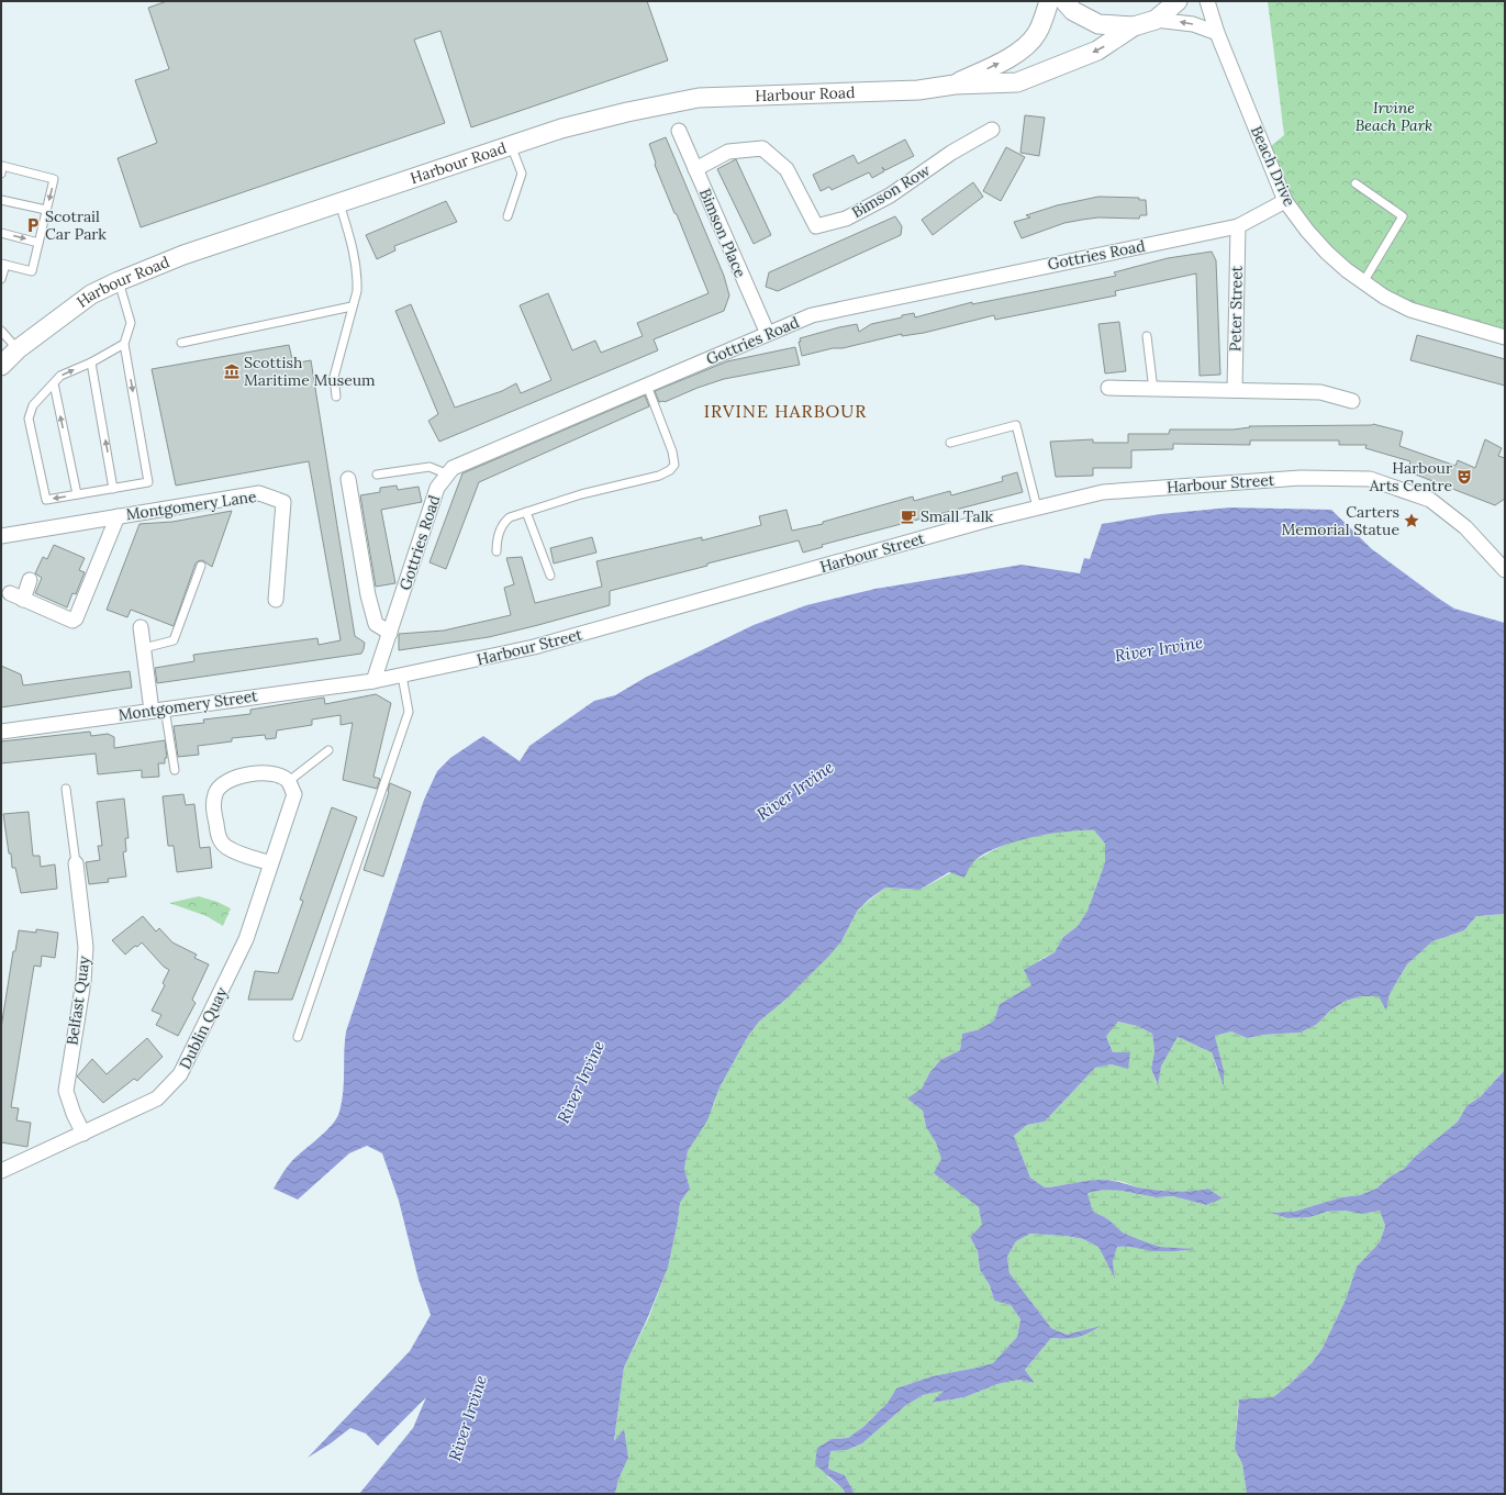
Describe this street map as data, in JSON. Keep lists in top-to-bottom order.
{
  "streets": {
    "street": [
      "Harbour Road",
      "Beach Drive",
      "Bimson Row",
      "Bimson Place",
      "Gottries Road",
      "Peter Street",
      "Harbour Street",
      "Montgomery Lane",
      "Montgomery Street",
      "Belfast Quay",
      "Dublin Quay"
    ]
  },
  "crossings": [
    ["Beach Drive", "Gottries Road"],
    ["Bimson Row", "Bimson Place"],
    ["Bimson Place", "Gottries Road"],
    ["Gottries Road", "Peter Street"],
    ["Gottries Road", "Harbour Street"],
    ["Gottries Road", "Montgomery Street"],
    ["Harbour Street", "Montgomery Street"],
    ["Belfast Quay", "Dublin Quay"]
  ],
  "districts": ["IRVINE HARBOUR"],
  "water": ["River Irvine"],
  "parks": ["Irvine Beach Park"],
  "places": {
    "parking": ["Scotrail Car Park"],
    "museum": ["Scottish Maritime Museum"],
    "theatre": ["Harbour Arts Centre"],
    "cafe": ["Small Talk"],
    "place": ["Carters Memorial Statue"]
  }
}
